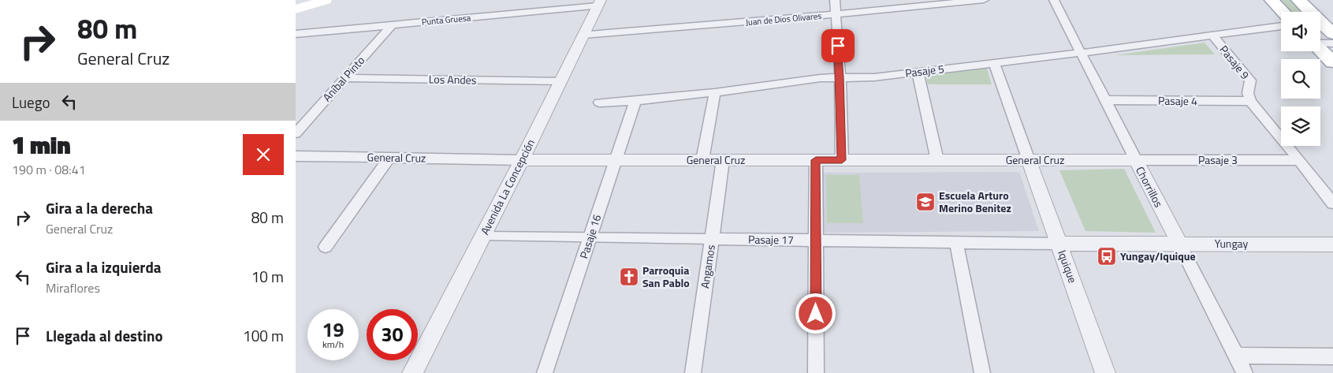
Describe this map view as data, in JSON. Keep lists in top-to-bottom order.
{
  "streets": {
    "street": [
      "Juan de Dios Olivares",
      "Punta Gruesa",
      "Pasaje 9",
      "Pasaje 5",
      "Aníbal Pinto",
      "Los Andes",
      "Pasaje 4",
      "General Cruz",
      "Pasaje 3",
      "Avenida La Concepción",
      "Chorrillos",
      "Pasaje 16",
      "Pasaje 17",
      "Yungay",
      "Angamos",
      "Iquique"
    ]
  },
  "crossings": [
    ["Juan de Dios Olivares", "Avenida La Concepción"],
    ["Punta Gruesa", "Aníbal Pinto"],
    ["Punta Gruesa", "Avenida La Concepción"],
    ["Pasaje 9", "Pasaje 5"],
    ["Pasaje 9", "Pasaje 4"],
    ["Pasaje 5", "Chorrillos"],
    ["Pasaje 5", "Pasaje 16"],
    ["Aníbal Pinto", "Los Andes"],
    ["Los Andes", "Avenida La Concepción"],
    ["Pasaje 4", "Chorrillos"],
    ["General Cruz", "Pasaje 3"],
    ["General Cruz", "Avenida La Concepción"],
    ["General Cruz", "Chorrillos"],
    ["General Cruz", "Pasaje 16"],
    ["General Cruz", "Angamos"],
    ["General Cruz", "Iquique"],
    ["Pasaje 3", "Chorrillos"],
    ["Avenida La Concepción", "Pasaje 17"],
    ["Chorrillos", "Yungay"],
    ["Pasaje 16", "Pasaje 17"],
    ["Pasaje 17", "Yungay"],
    ["Pasaje 17", "Angamos"],
    ["Pasaje 17", "Iquique"],
    ["Yungay", "Iquique"]
  ],
  "places": {
    "school or university": ["Escuela Arturo Merino Benitez"],
    "bus stop": ["Yungay/Iquique"],
    "church": ["Parroquia San Pablo"]
  },
  "page": {
    "turn": ["80 m", "General Cruz"],
    "then": "Luego",
    "heading": ["1 min", "190 m · 08:41"],
    "list": [
      {
        "name": "Gira a la derecha",
        "note": "General Cruz",
        "value": "80 m"
      },
      {
        "name": "Gira a la izquierda",
        "note": "Miraflores",
        "value": "10 m"
      },
      {
        "name": "Llegada al destino",
        "value": "100 m"
      }
    ],
    "speed": "19 km/h",
    "limit": "30"
  }
}
